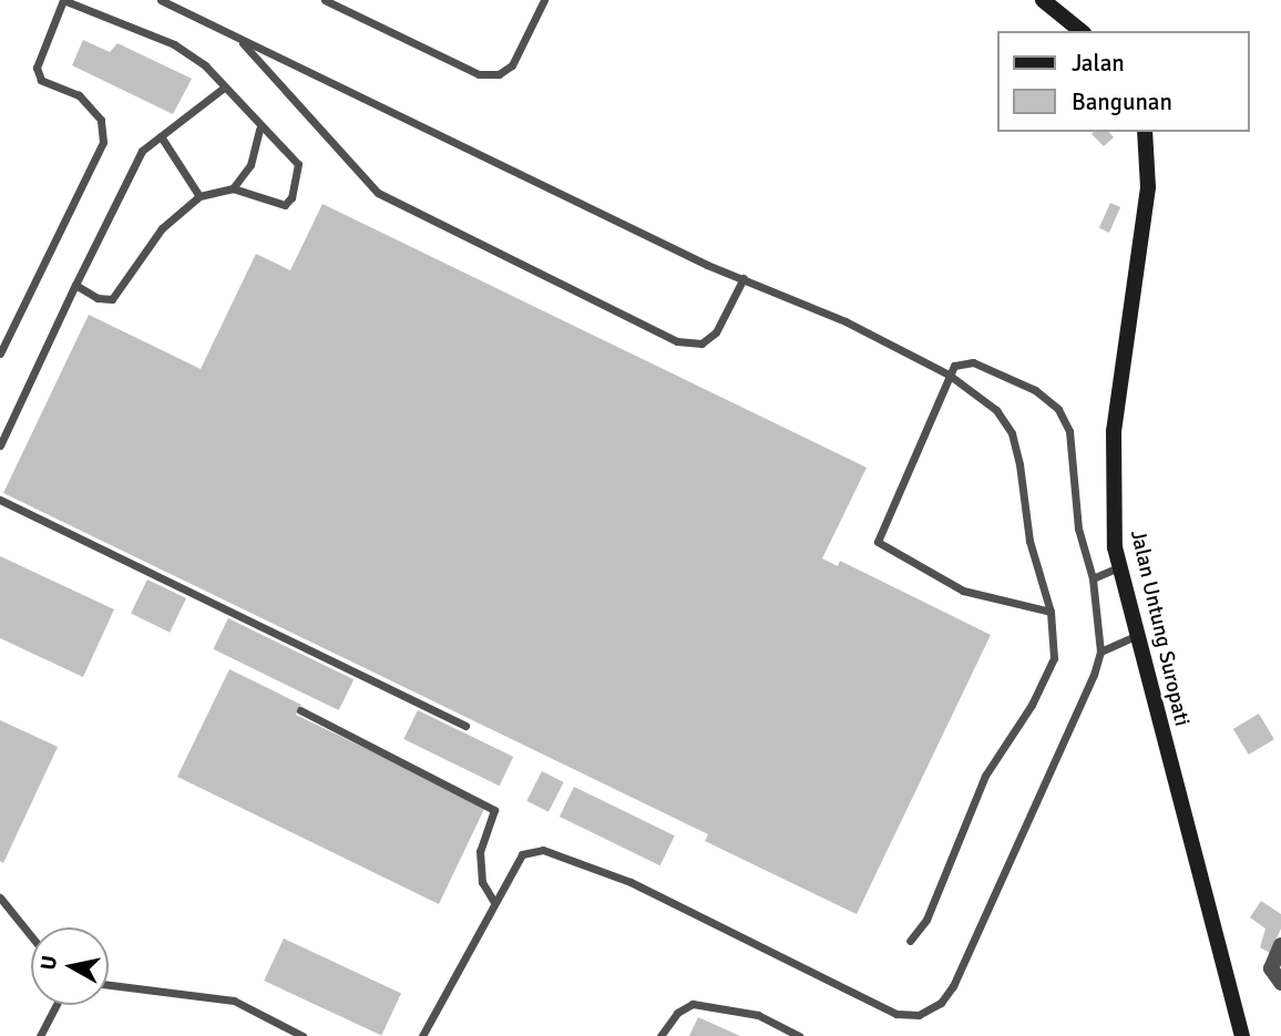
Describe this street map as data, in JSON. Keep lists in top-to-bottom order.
{
  "streets": {
    "main road": ["Jalan Untung Suropati"]
  },
  "legend": ["Jalan", "Bangunan"],
  "north": "left"
}
